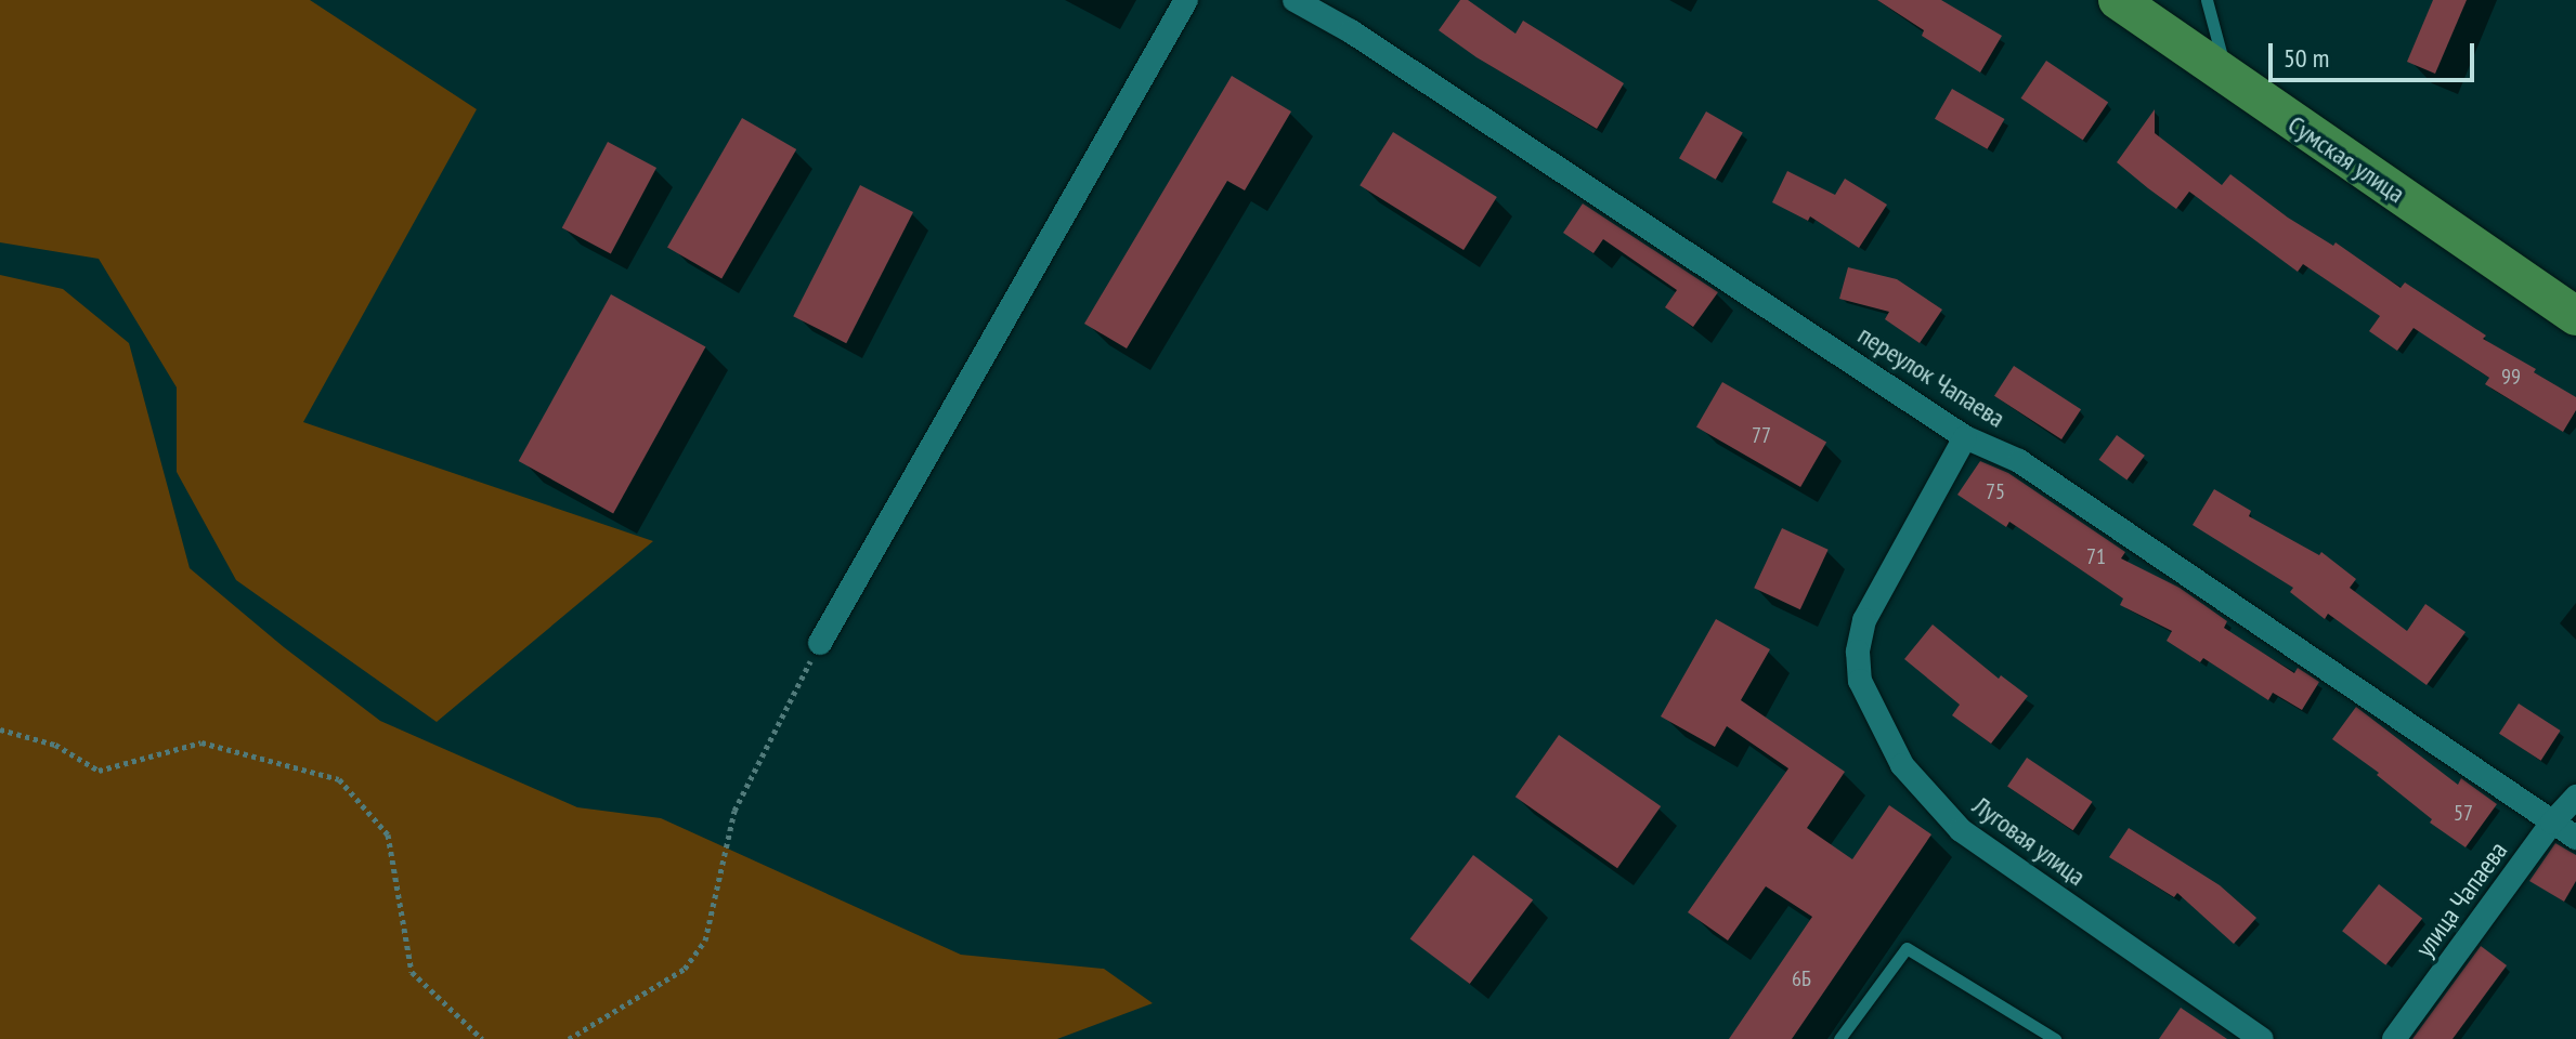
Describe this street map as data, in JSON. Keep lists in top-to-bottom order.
{
  "streets": {
    "main road": ["Сумская улица"],
    "street": ["переулок Чапаева", "Луговая улица", "улица Чапаева"]
  },
  "crossings": [
    ["переулок Чапаева", "Луговая улица"],
    ["переулок Чапаева", "улица Чапаева"]
  ],
  "house_numbers": [
    "99",
    "77",
    "75",
    "71",
    "57",
    "6Б"
  ],
  "scale_bar": "50 m"
}
